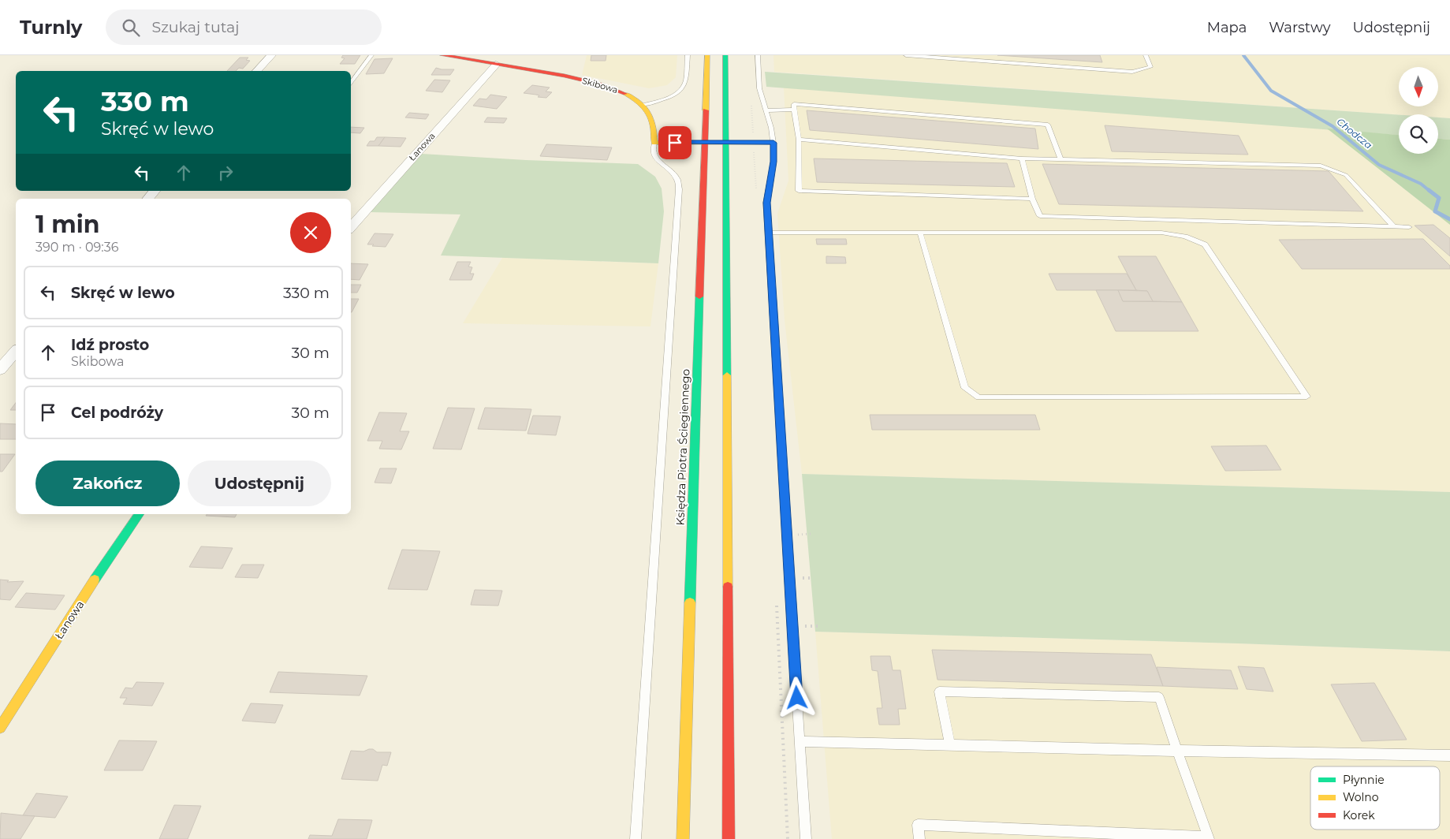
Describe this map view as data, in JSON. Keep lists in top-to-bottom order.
{
  "streets": {
    "main road": ["Skibowa", "Łanowa", "Księdza Piotra Ściegiennego"]
  },
  "crossings": [
    ["Skibowa", "Łanowa"]
  ],
  "water": ["Chodcza"],
  "legend": ["Płynnie", "Wolno", "Korek"],
  "north": "bottom",
  "page": {
    "header": "Turnly",
    "search": "Szukaj tutaj",
    "nav": ["Mapa", "Warstwy", "Udostępnij"],
    "turn": ["330 m", "Skręć w lewo"],
    "heading": ["1 min", "390 m · 09:36"],
    "list": [
      {
        "name": "Skręć w lewo",
        "value": "330 m"
      },
      {
        "name": "Idź prosto",
        "note": "Skibowa",
        "value": "30 m"
      },
      {
        "name": "Cel podróży",
        "value": "30 m"
      }
    ],
    "buttons": ["Zakończ", "Udostępnij"]
  }
}
